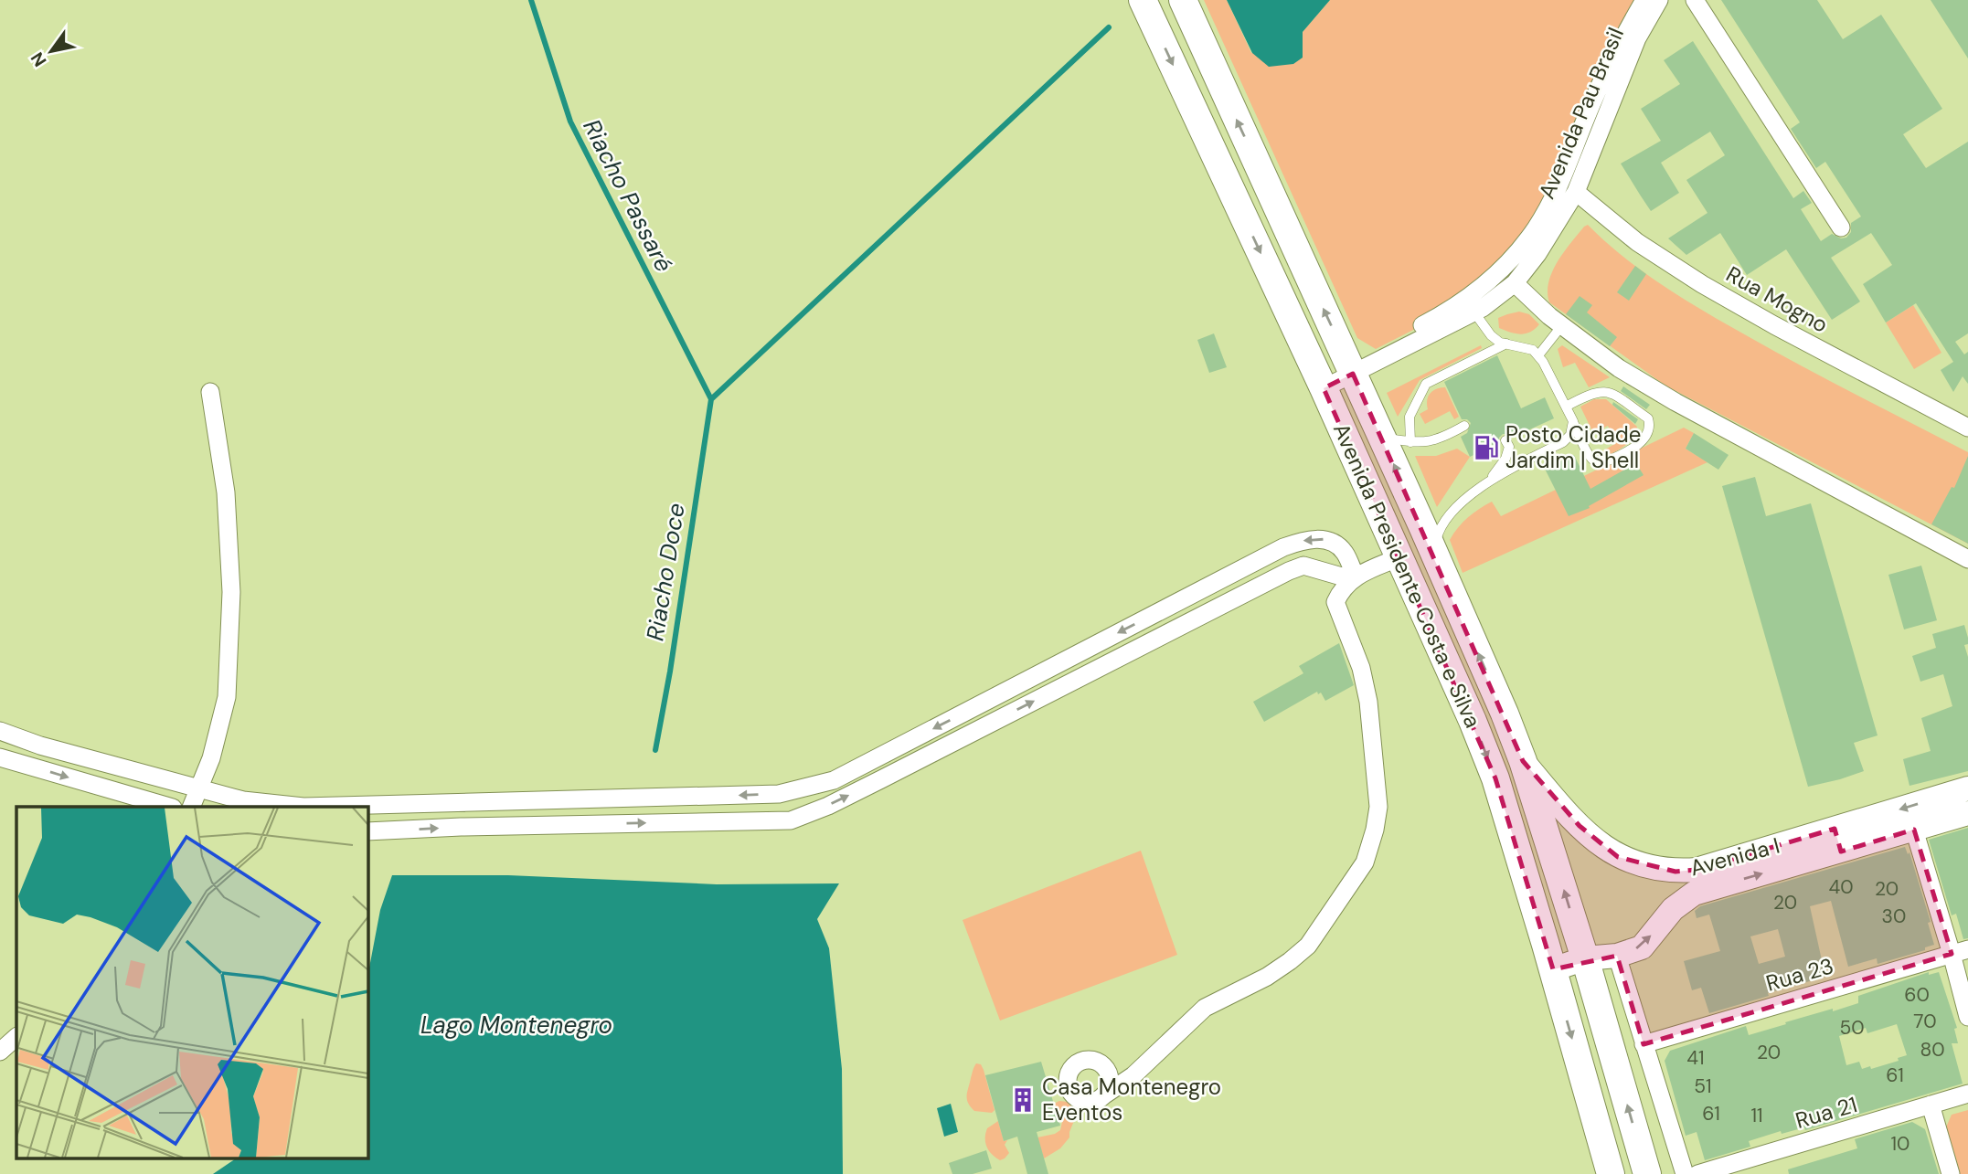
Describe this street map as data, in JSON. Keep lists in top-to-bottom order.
{
  "streets": {
    "main road": ["Avenida Presidente Costa e Silva"],
    "street": [
      "Avenida Pau Brasil",
      "Rua Mogno",
      "Avenida I",
      "Rua 23",
      "Rua 21"
    ]
  },
  "crossings": [
    ["Avenida Pau Brasil", "Rua Mogno"],
    ["Avenida Pau Brasil", "Avenida Presidente Costa e Silva"],
    ["Avenida Presidente Costa e Silva", "Avenida I"]
  ],
  "water": ["Riacho Passaré", "Riacho Doce", "Lago Montenegro"],
  "places": {
    "fuel station": ["Posto Cidade Jardim | Shell"],
    "building": ["Casa Montenegro Eventos"]
  },
  "house_numbers": [
    "40",
    "20",
    "20",
    "30",
    "60",
    "70",
    "50",
    "80",
    "20",
    "41",
    "61",
    "51",
    "61",
    "11",
    "10"
  ],
  "north": "bottom left"
}
